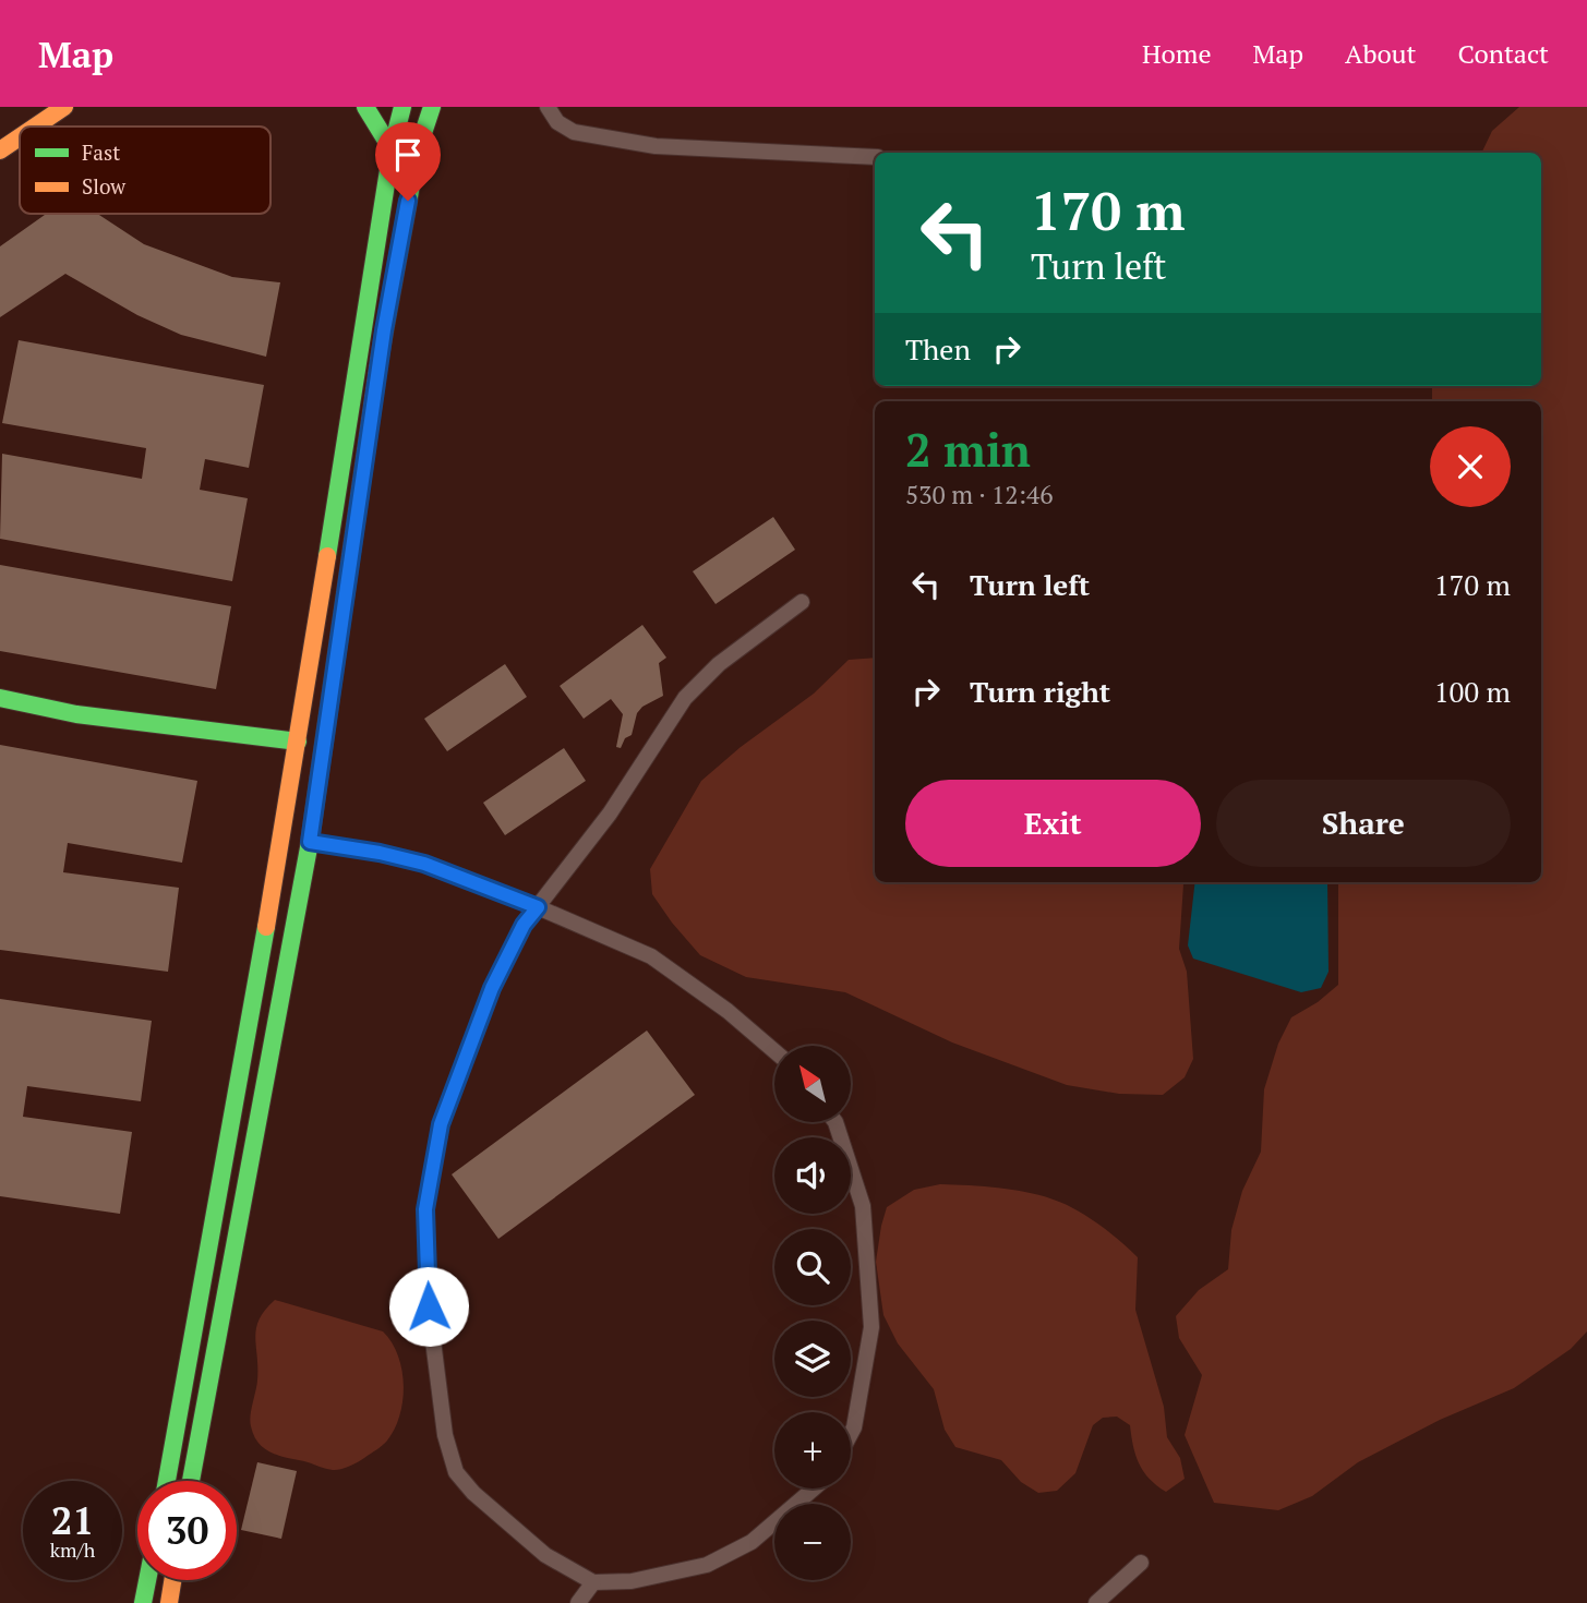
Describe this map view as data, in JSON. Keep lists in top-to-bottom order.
{
  "legend": ["Fast", "Slow"],
  "north": "top left",
  "page": {
    "header": "Map",
    "nav": [
      "Home",
      "Map",
      "About",
      "Contact"
    ],
    "turn": ["170 m", "Turn left"],
    "then": "Then",
    "heading": ["2 min", "530 m · 12:46"],
    "list": [
      {
        "name": "Turn left",
        "value": "170 m"
      },
      {
        "name": "Turn right",
        "value": "100 m"
      }
    ],
    "buttons": ["Exit", "Share"],
    "map_buttons": ["+", "−"],
    "speed": "21 km/h",
    "limit": "30"
  }
}
